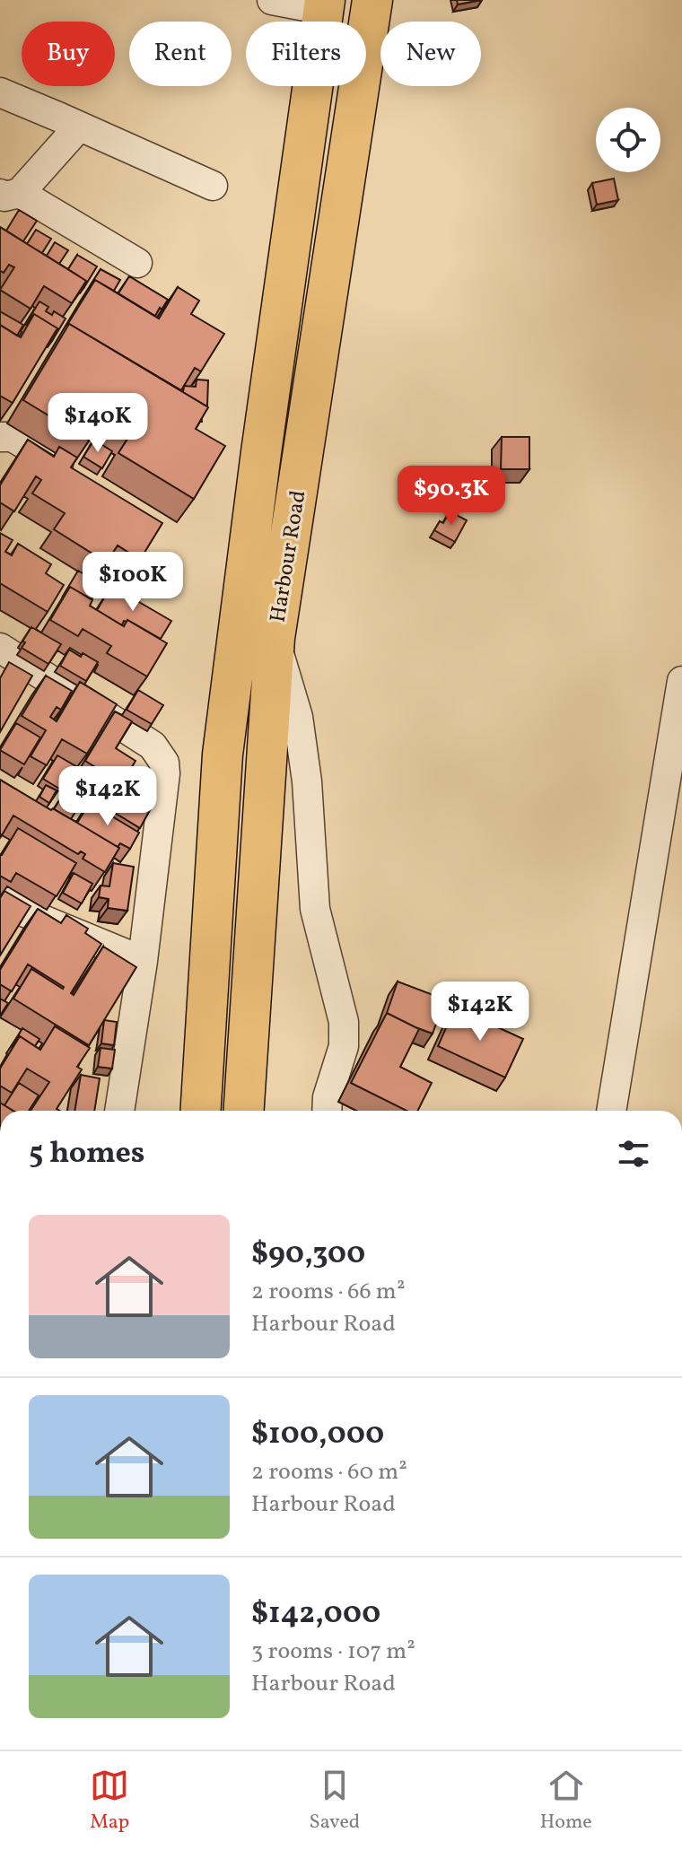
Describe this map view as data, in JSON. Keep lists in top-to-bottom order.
{
  "streets": {
    "highway": ["Harbour Road"]
  },
  "page": {
    "chip": [
      "Buy",
      "Rent",
      "Filters",
      "New"
    ],
    "price": [
      "$140K",
      "$90.3K",
      "$100K",
      "$142K",
      "$142K"
    ],
    "heading": "5 homes",
    "list": [
      {
        "name": "$90,300",
        "note": "2 rooms · 66 m² · Harbour Road"
      },
      {
        "name": "$100,000",
        "note": "2 rooms · 60 m² · Harbour Road"
      },
      {
        "name": "$142,000",
        "note": "3 rooms · 107 m² · Harbour Road"
      }
    ],
    "tabs": ["Map", "Saved", "Home"]
  }
}
